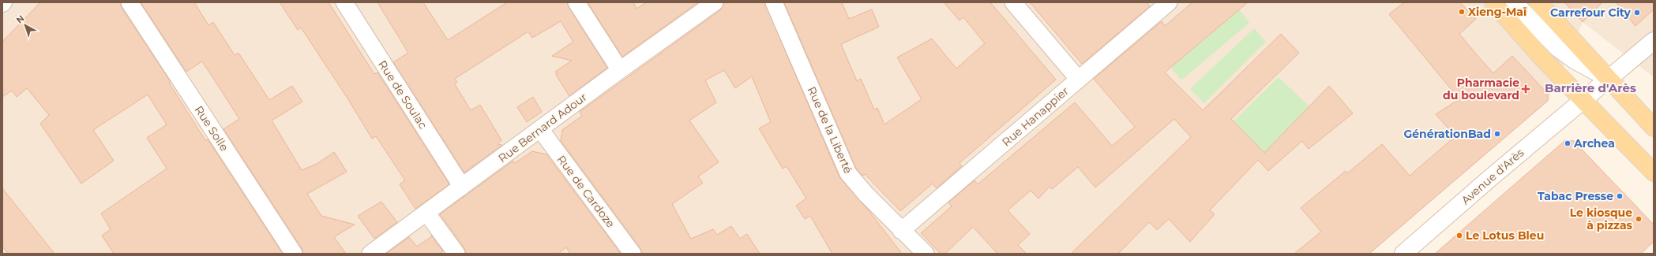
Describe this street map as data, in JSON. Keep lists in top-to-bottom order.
{
  "streets": {
    "main road": ["Avenue d'Arès"],
    "street": [
      "Rue de Soulac",
      "Rue Hanappier",
      "Rue Bernard Adour",
      "Rue Solle",
      "Rue de la Liberté",
      "Rue de Cardoze"
    ]
  },
  "crossings": [
    ["Rue de Soulac", "Rue Bernard Adour"],
    ["Rue Hanappier", "Rue de la Liberté"],
    ["Rue Bernard Adour", "Rue de Cardoze"]
  ],
  "districts": ["Barrière d'Arès"],
  "places": {
    "other": [
      "Xieng-Maï",
      "Carrefour City",
      "GénérationBad",
      "Archea",
      "Tabac Presse",
      "Le kiosque à pizzas",
      "Le Lotus Bleu"
    ],
    "health": ["Pharmacie du boulevard"]
  },
  "north": "top left"
}
